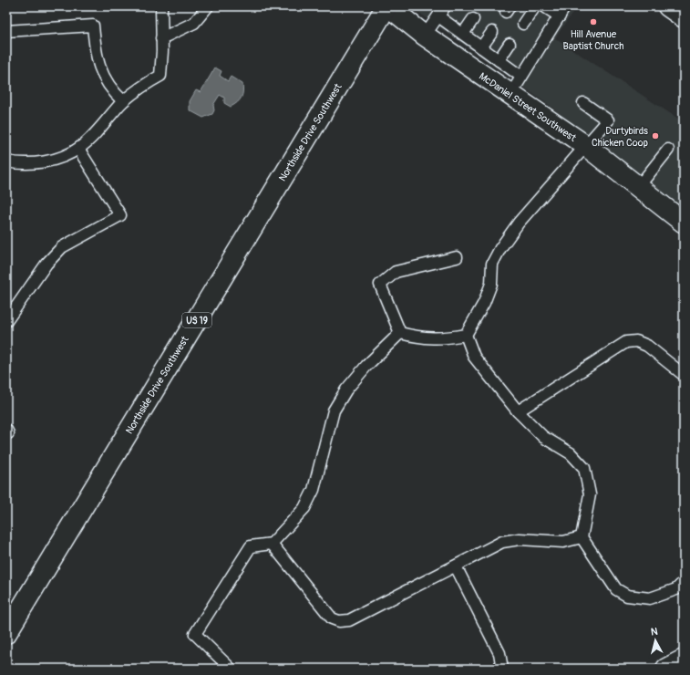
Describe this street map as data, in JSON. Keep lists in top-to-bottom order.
{
  "streets": {
    "main road": ["McDaniel Street Southwest", "Northside Drive Southwest", "US 19"]
  },
  "crossings": [
    ["McDaniel Street Southwest", "Northside Drive Southwest"]
  ],
  "places": ["Hill Avenue Baptist Church", "Durtybirds Chicken Coop"],
  "north": "top"
}
